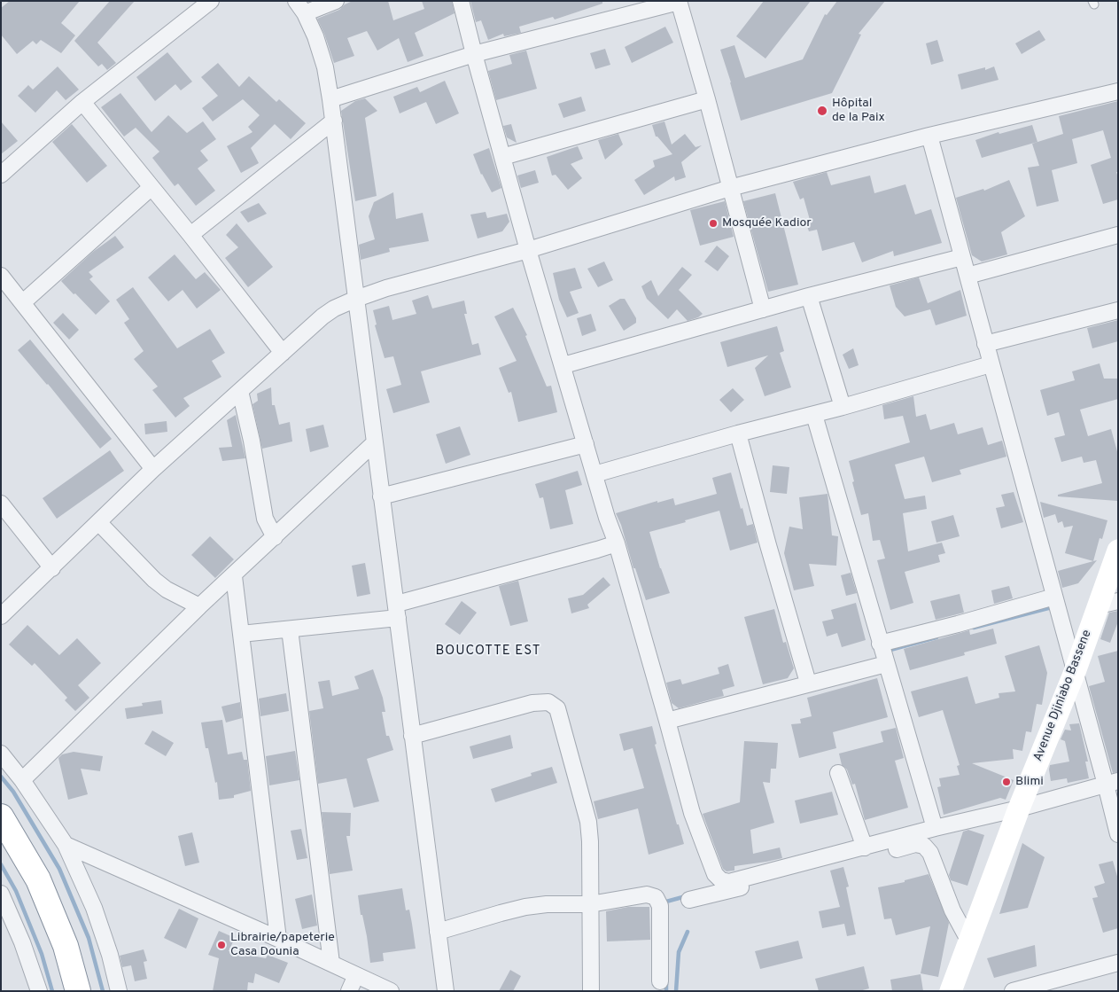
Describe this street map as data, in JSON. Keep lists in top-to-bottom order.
{
  "streets": {
    "main road": ["Avenue Djiniabo Bassene"]
  },
  "districts": ["BOUCOTTE EST"],
  "places": [
    "Hôpital de la Paix",
    "Mosquée Kadior",
    "Blimi",
    "Librairie/papeterie Casa Dounia"
  ]
}
